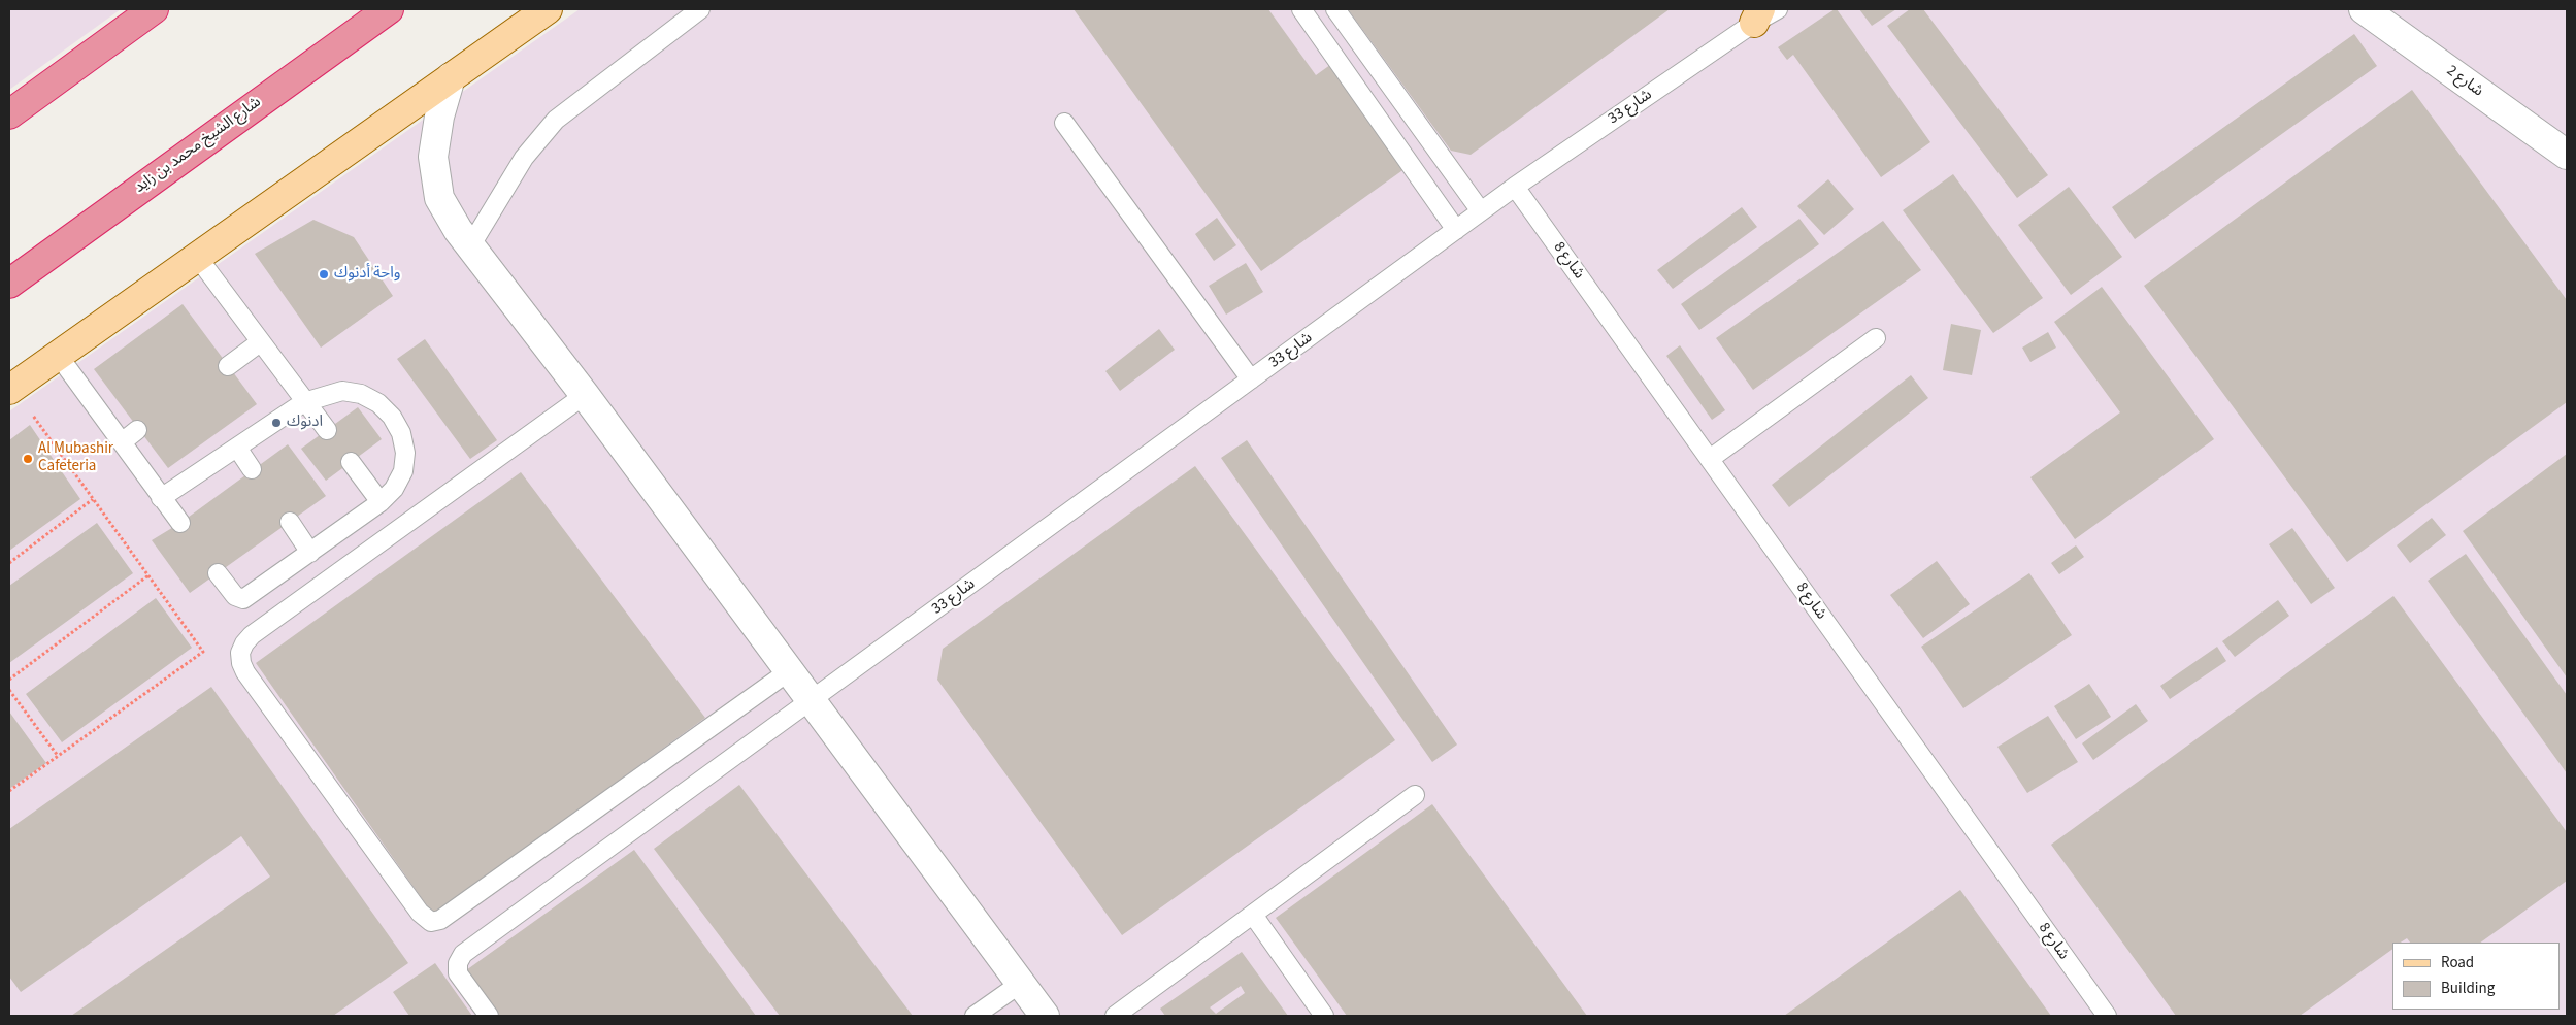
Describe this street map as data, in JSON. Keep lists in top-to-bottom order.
{
  "streets": {
    "highway": ["شارع الشيخ محمد بن زايد"],
    "street": ["شارع 2"],
    "lane": ["شارع 33", "شارع 8"]
  },
  "crossings": [
    ["شارع 33", "شارع 8"]
  ],
  "places": ["واحة أدنوك", "ادنوك", "Al Mubashir Cafeteria"],
  "legend": ["Road", "Building"]
}
